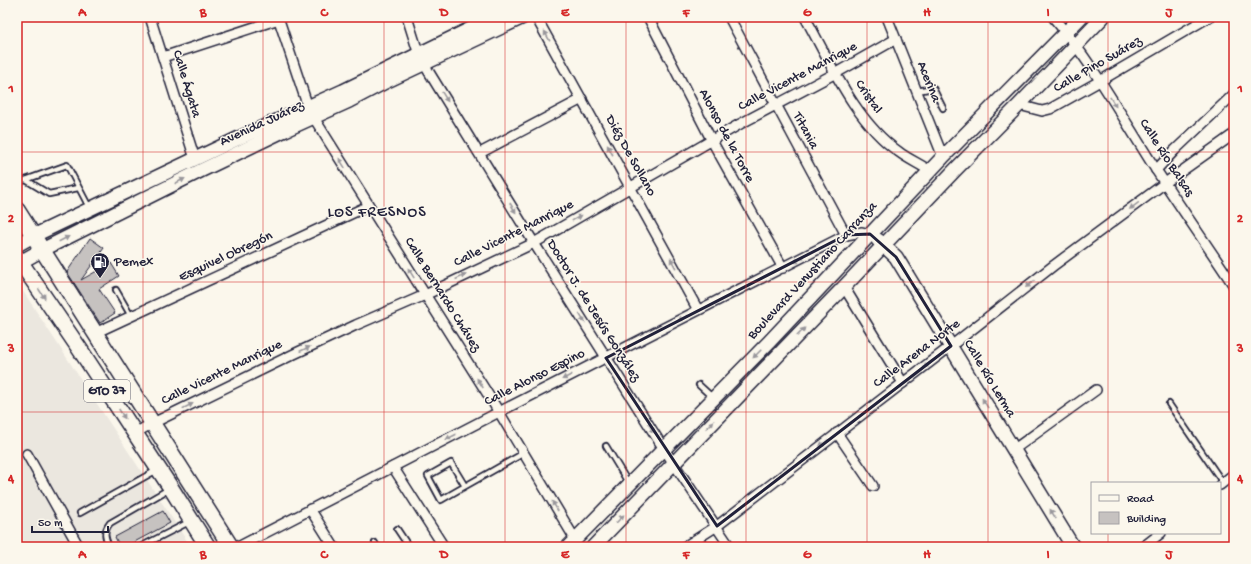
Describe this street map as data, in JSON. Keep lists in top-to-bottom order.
{
  "streets": {
    "main road": [
      "Avenida Juárez",
      "Boulevard Venustiano Carranza",
      "Calle Río Lerma",
      "GTO 37"
    ],
    "street": [
      "Calle Pino Suárez",
      "Calle Vicente Manrique",
      "Acerina",
      "Calle Ágata",
      "Cristal",
      "Titania",
      "Alonso de la Torre",
      "Diéz De Sollano",
      "Calle Río Balsas",
      "Esquivel Obregón",
      "Calle Bernardo Chávez",
      "Doctor J. de Jesús González",
      "Calle Arena Norte",
      "Calle Alonso Espino"
    ]
  },
  "crossings": [
    ["Calle Pino Suárez", "Calle Río Balsas"],
    ["Calle Vicente Manrique", "Acerina"],
    ["Calle Vicente Manrique", "Cristal"],
    ["Calle Vicente Manrique", "Titania"],
    ["Calle Vicente Manrique", "Alonso de la Torre"],
    ["Calle Vicente Manrique", "Diéz De Sollano"],
    ["Calle Vicente Manrique", "Calle Bernardo Chávez"],
    ["Calle Vicente Manrique", "Doctor J. de Jesús González"],
    ["Calle Vicente Manrique", "GTO 37"],
    ["Acerina", "Boulevard Venustiano Carranza"],
    ["Calle Ágata", "Avenida Juárez"],
    ["Cristal", "Boulevard Venustiano Carranza"],
    ["Avenida Juárez", "Calle Bernardo Chávez"],
    ["Avenida Juárez", "Doctor J. de Jesús González"],
    ["Avenida Juárez", "GTO 37"],
    ["Titania", "Calle Alonso Espino"],
    ["Alonso de la Torre", "Calle Alonso Espino"],
    ["Diéz De Sollano", "Calle Alonso Espino"],
    ["Calle Río Balsas", "Boulevard Venustiano Carranza"],
    ["Calle Río Balsas", "Calle Arena Norte"],
    ["Esquivel Obregón", "Calle Bernardo Chávez"],
    ["Esquivel Obregón", "GTO 37"],
    ["Boulevard Venustiano Carranza", "Calle Bernardo Chávez"],
    ["Boulevard Venustiano Carranza", "Doctor J. de Jesús González"],
    ["Boulevard Venustiano Carranza", "Calle Río Lerma"],
    ["Calle Bernardo Chávez", "Calle Alonso Espino"],
    ["Doctor J. de Jesús González", "Calle Arena Norte"],
    ["Doctor J. de Jesús González", "Calle Alonso Espino"],
    ["Calle Arena Norte", "Calle Río Lerma"]
  ],
  "one_way": [
    "Calle Vicente Manrique",
    "Diéz De Sollano",
    "Calle Bernardo Chávez",
    "Doctor J. de Jesús González",
    "Calle Arena Norte",
    "Calle Alonso Espino",
    "Calle Río Lerma"
  ],
  "districts": ["LOS FRESNOS"],
  "places": {
    "fuel station": ["Pemex"]
  },
  "legend": ["Road", "Building"],
  "scale_bar": "50 m",
  "grid": {
    "columns": [
      "A",
      "B",
      "C",
      "D",
      "E",
      "F",
      "G",
      "H",
      "I",
      "J"
    ],
    "rows": [
      "1",
      "2",
      "3",
      "4"
    ]
  }
}
